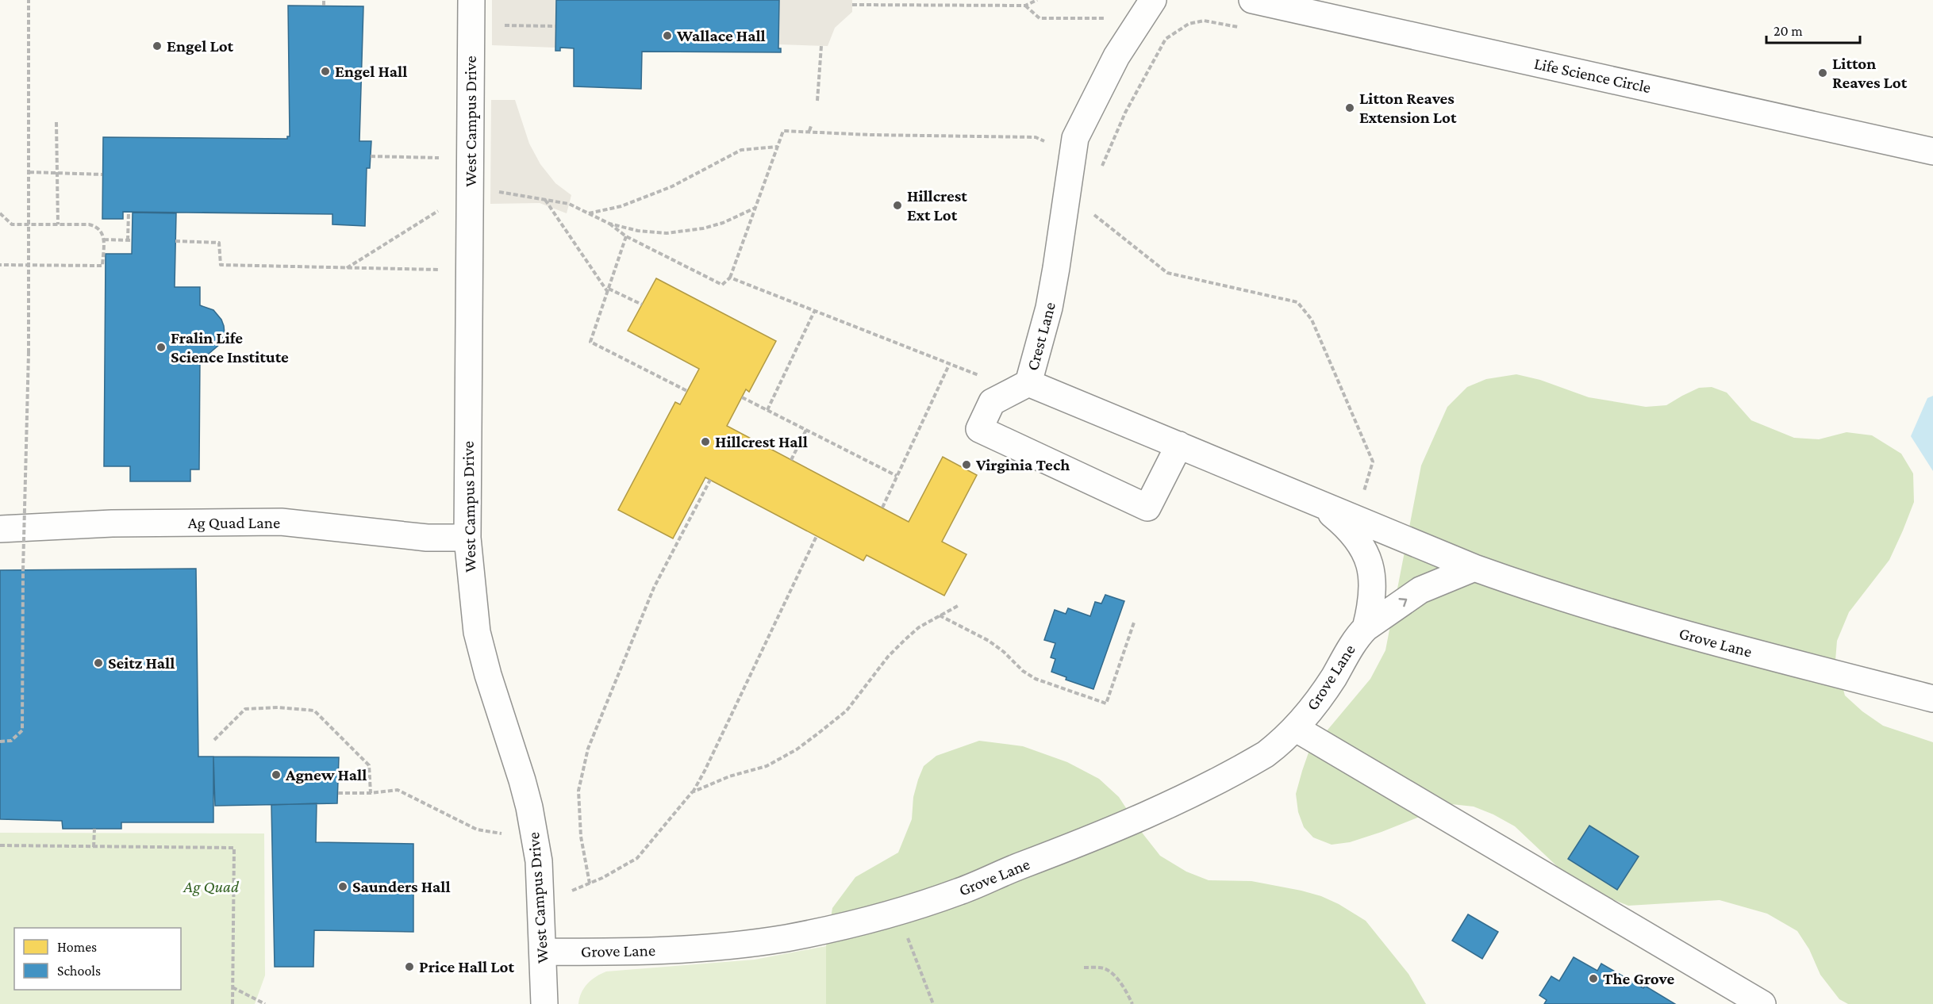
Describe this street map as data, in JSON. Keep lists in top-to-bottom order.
{
  "streets": {
    "street": [
      "Life Science Circle",
      "West Campus Drive",
      "Crest Lane",
      "Ag Quad Lane",
      "Grove Lane"
    ]
  },
  "crossings": [
    ["West Campus Drive", "Ag Quad Lane"],
    ["West Campus Drive", "Grove Lane"],
    ["Crest Lane", "Grove Lane"]
  ],
  "parks": ["Ag Quad"],
  "places": [
    "Wallace Hall",
    "Engel Lot",
    "Engel Hall",
    "Litton Reaves Lot",
    "Litton Reaves Extension Lot",
    "Hillcrest Ext Lot",
    "Fralin Life Science Institute",
    "Hillcrest Hall",
    "Virginia Tech",
    "Seitz Hall",
    "Agnew Hall",
    "Saunders Hall",
    "Price Hall Lot",
    "The Grove"
  ],
  "legend": ["Homes", "Schools"],
  "scale_bar": "20 m"
}
